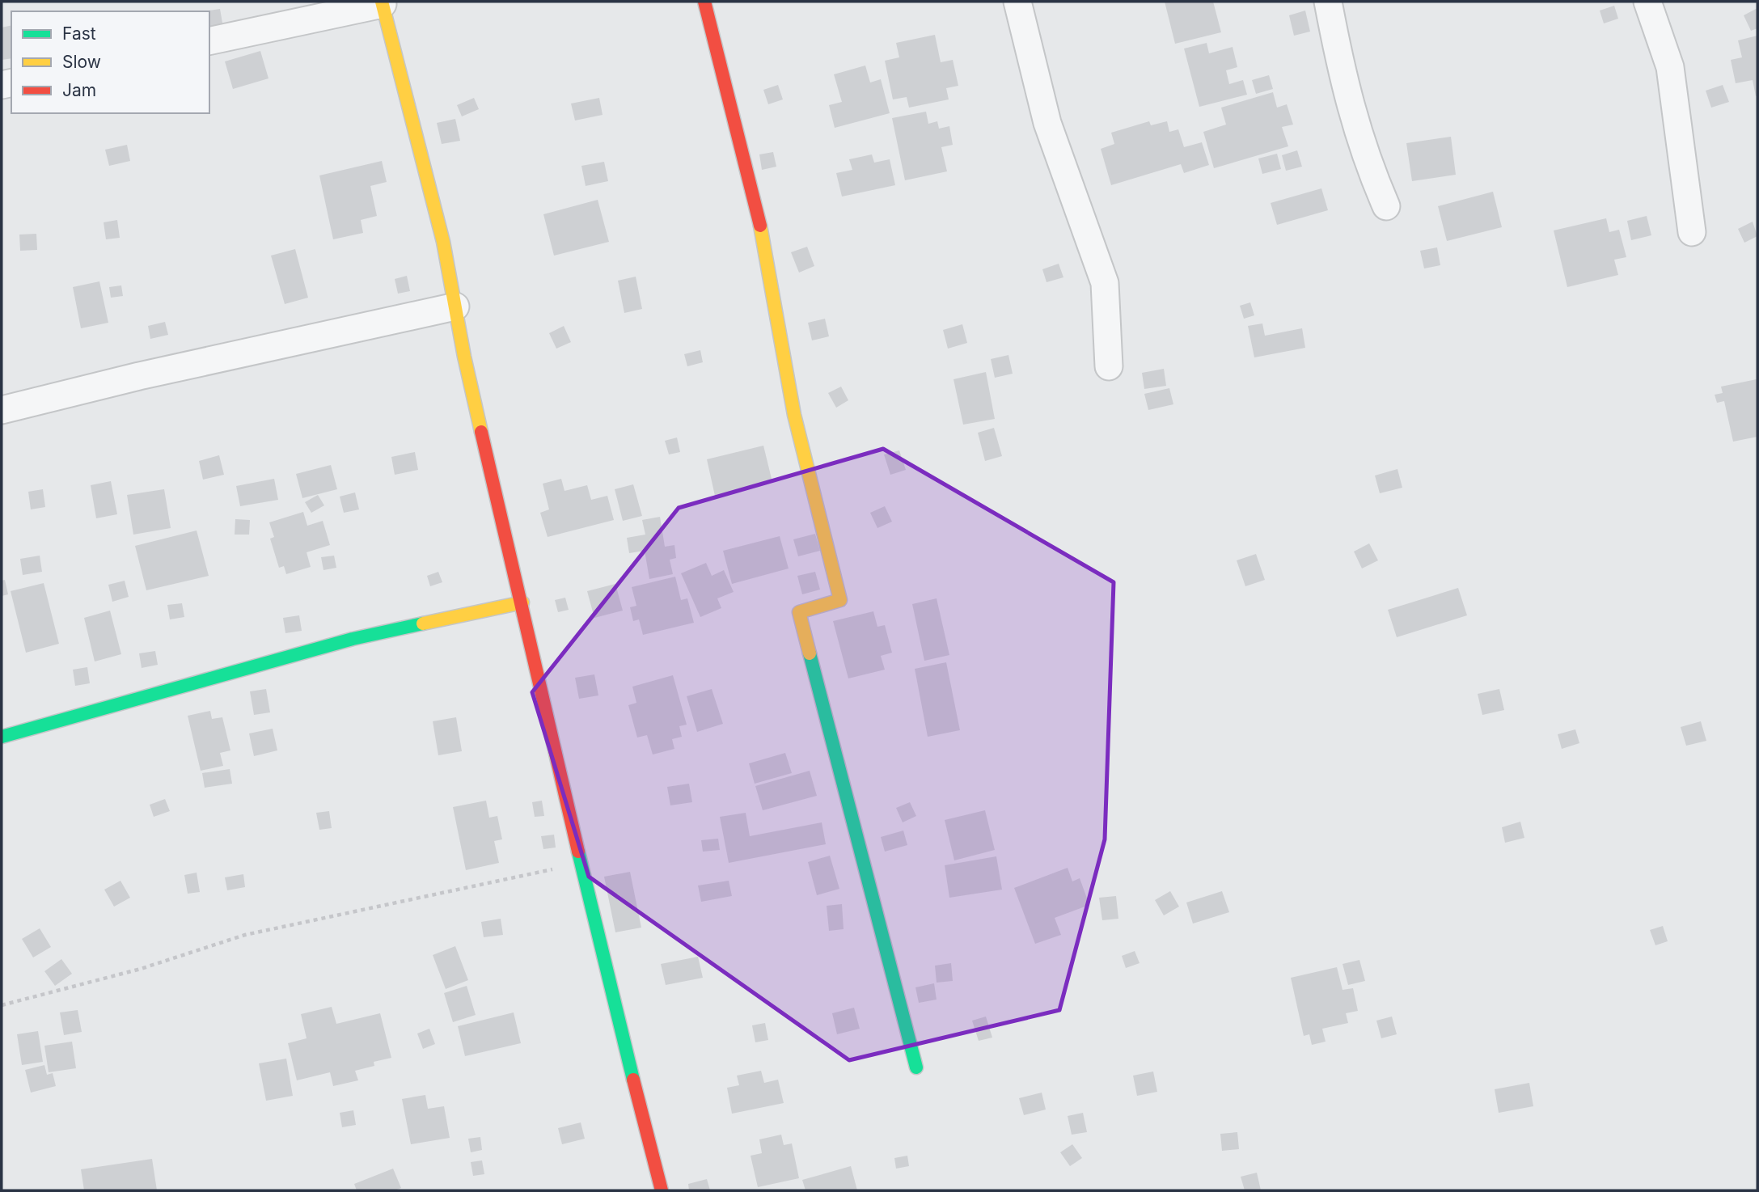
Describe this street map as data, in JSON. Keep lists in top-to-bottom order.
{
  "legend": ["Fast", "Slow", "Jam"]
}
